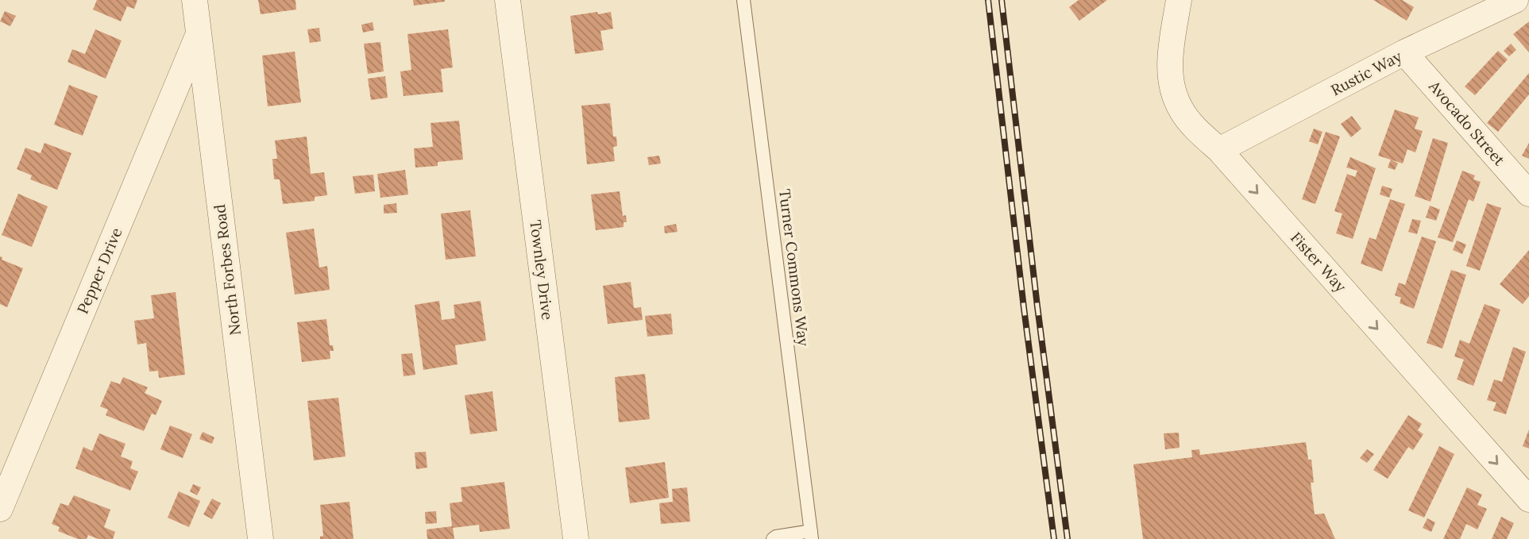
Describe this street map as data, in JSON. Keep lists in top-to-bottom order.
{
  "streets": {
    "street": [
      "Rustic Way",
      "Avocado Street",
      "Fister Way",
      "North Forbes Road",
      "Townley Drive",
      "Pepper Drive"
    ],
    "lane": ["Turner Commons Way"]
  },
  "crossings": [
    ["Rustic Way", "Avocado Street"],
    ["Rustic Way", "Fister Way"],
    ["North Forbes Road", "Pepper Drive"]
  ],
  "one_way": ["Fister Way"]
}
